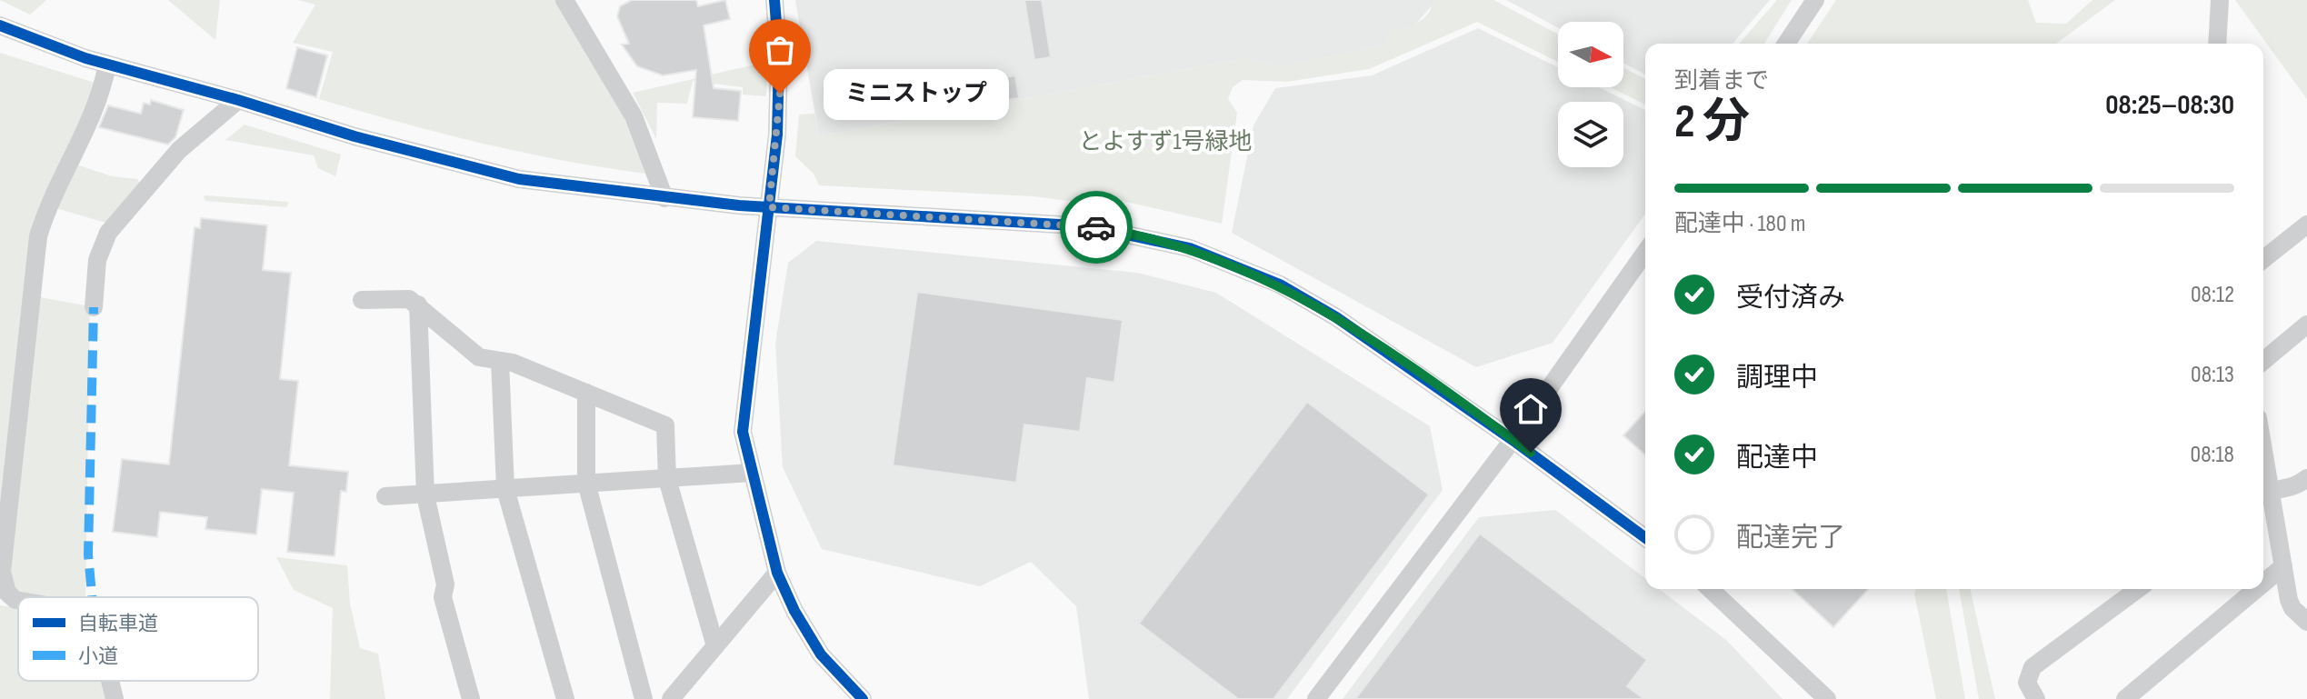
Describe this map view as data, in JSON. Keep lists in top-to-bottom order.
{
  "parks": ["とよすず1号緑地"],
  "places": ["ミニストップ"],
  "legend": ["自転車道", "小道"],
  "north": "right",
  "page": {
    "heading": ["2 分", "到着まで", "08:25–08:30"],
    "bubble": "ミニストップ",
    "bar": "配達中 · 180 m",
    "list": [
      ["受付済み", "08:12"],
      ["調理中", "08:13"],
      ["配達中", "08:18"],
      "配達完了"
    ]
  }
}
